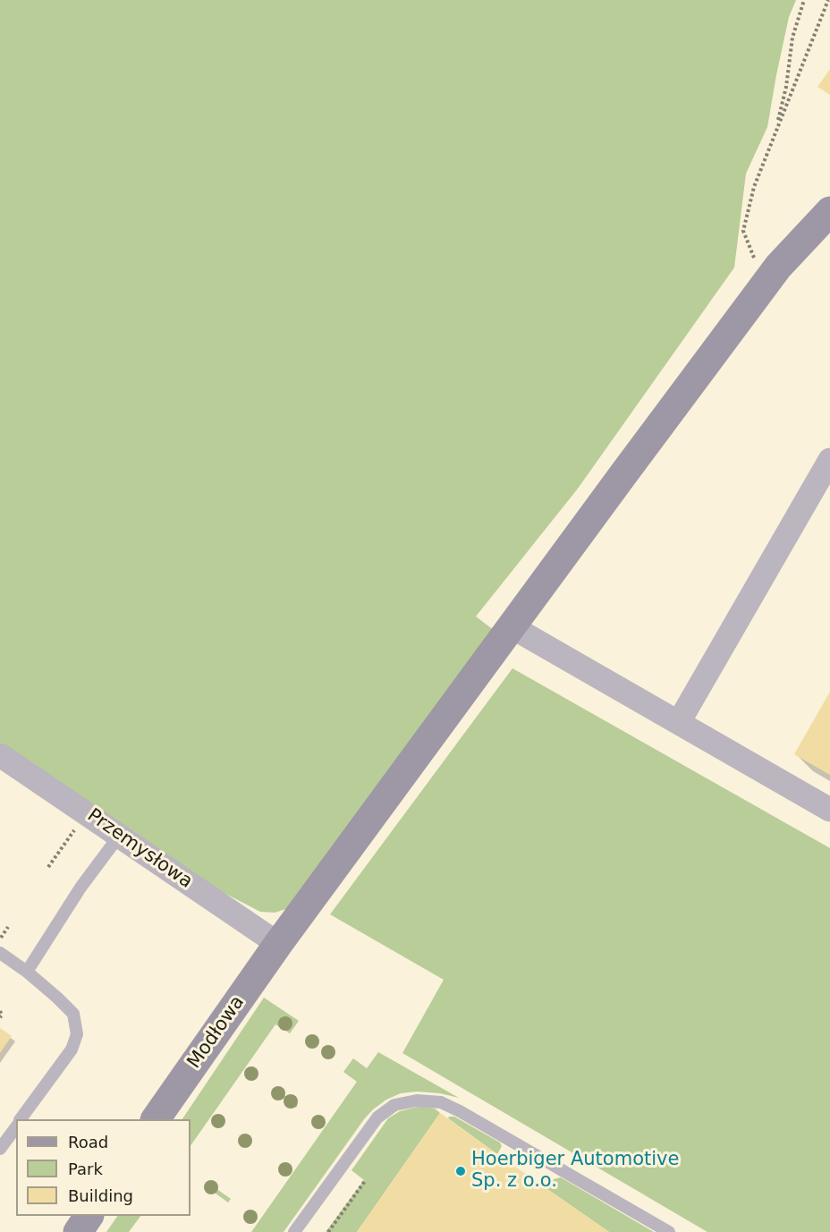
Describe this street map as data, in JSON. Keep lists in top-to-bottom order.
{
  "streets": {
    "street": ["Przemysłowa", "Modłowa"]
  },
  "crossings": [
    ["Przemysłowa", "Modłowa"]
  ],
  "places": ["Hoerbiger Automotive Sp. z o.o."],
  "legend": ["Road", "Park", "Building"]
}
